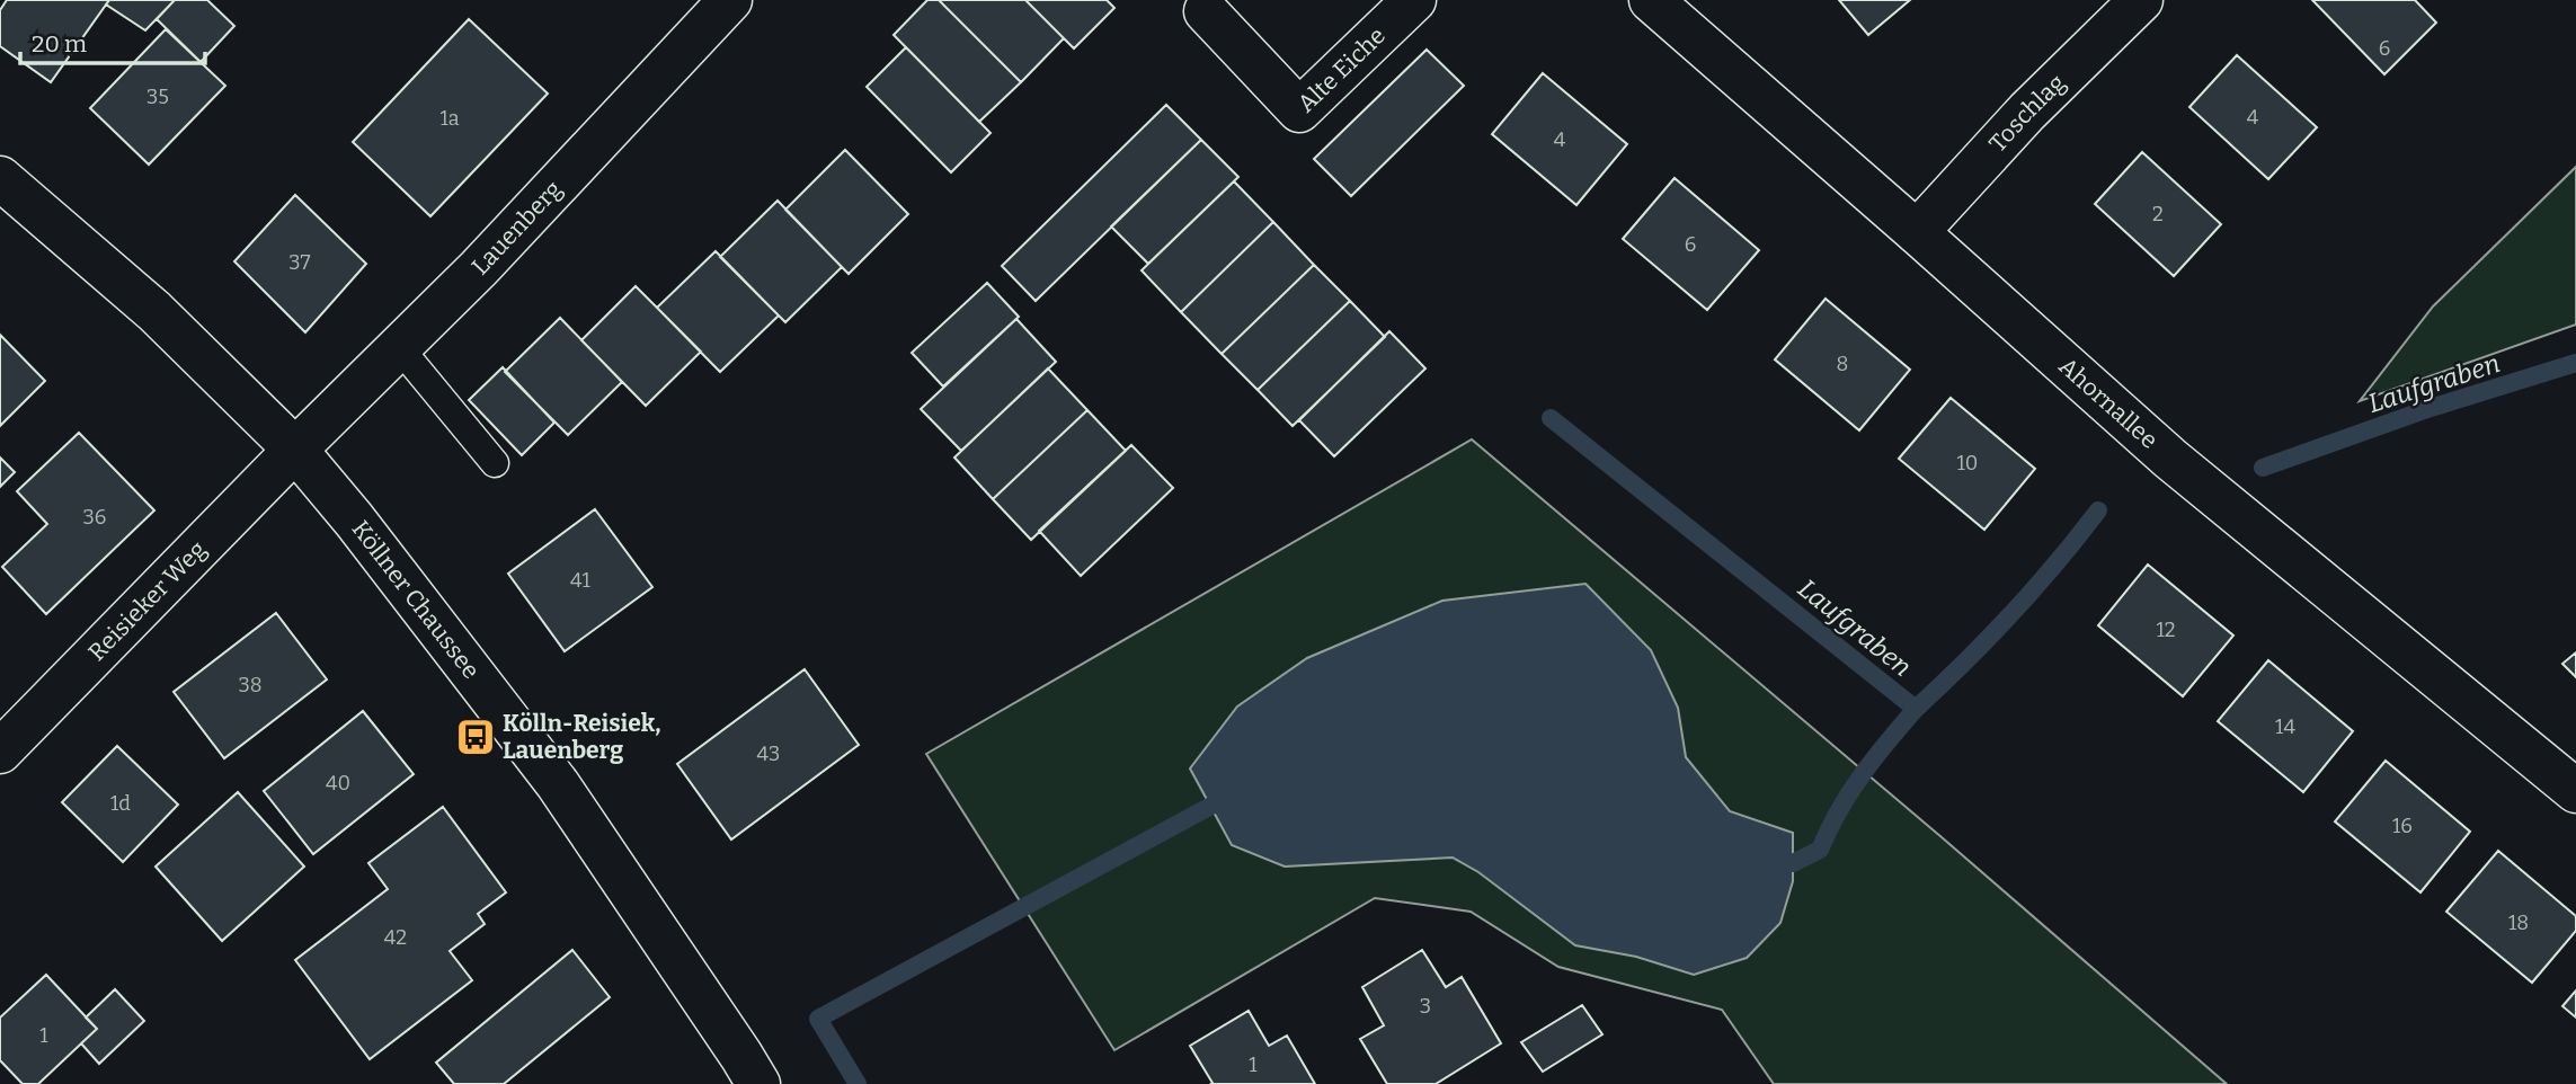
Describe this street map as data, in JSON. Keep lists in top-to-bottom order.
{
  "streets": {
    "street": [
      "Alte Eiche",
      "Toschlag",
      "Lauenberg",
      "Ahornallee",
      "Köllner Chaussee",
      "Reisieker Weg"
    ]
  },
  "crossings": [
    ["Toschlag", "Ahornallee"],
    ["Lauenberg", "Köllner Chaussee"],
    ["Lauenberg", "Reisieker Weg"],
    ["Köllner Chaussee", "Reisieker Weg"]
  ],
  "water": ["Laufgraben"],
  "places": {
    "bus stop": ["Kölln-Reisiek, Lauenberg"]
  },
  "house_numbers": [
    "6",
    "35",
    "4",
    "1a",
    "4",
    "2",
    "6",
    "37",
    "8",
    "10",
    "36",
    "41",
    "12",
    "38",
    "14",
    "43",
    "40",
    "1d",
    "16",
    "18",
    "42",
    "3",
    "1",
    "1"
  ],
  "scale_bar": "20 m"
}
